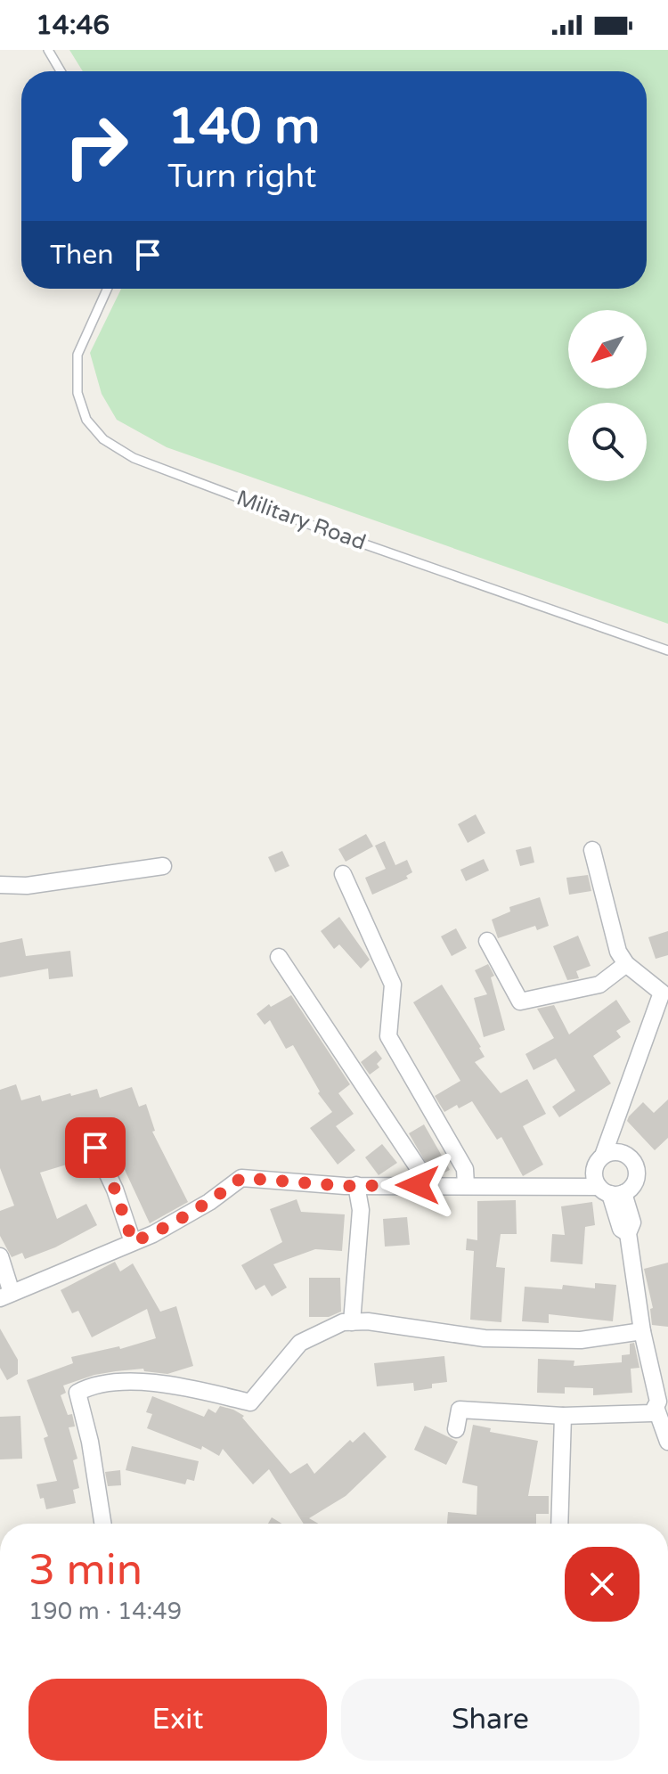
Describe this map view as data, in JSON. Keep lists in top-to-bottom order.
{
  "streets": {
    "lane": ["Military Road"]
  },
  "north": "bottom left",
  "page": {
    "status": "14:46",
    "turn": ["140 m", "Turn right"],
    "then": "Then",
    "heading": ["3 min", "190 m · 14:49"],
    "buttons": ["Exit", "Share"]
  }
}
